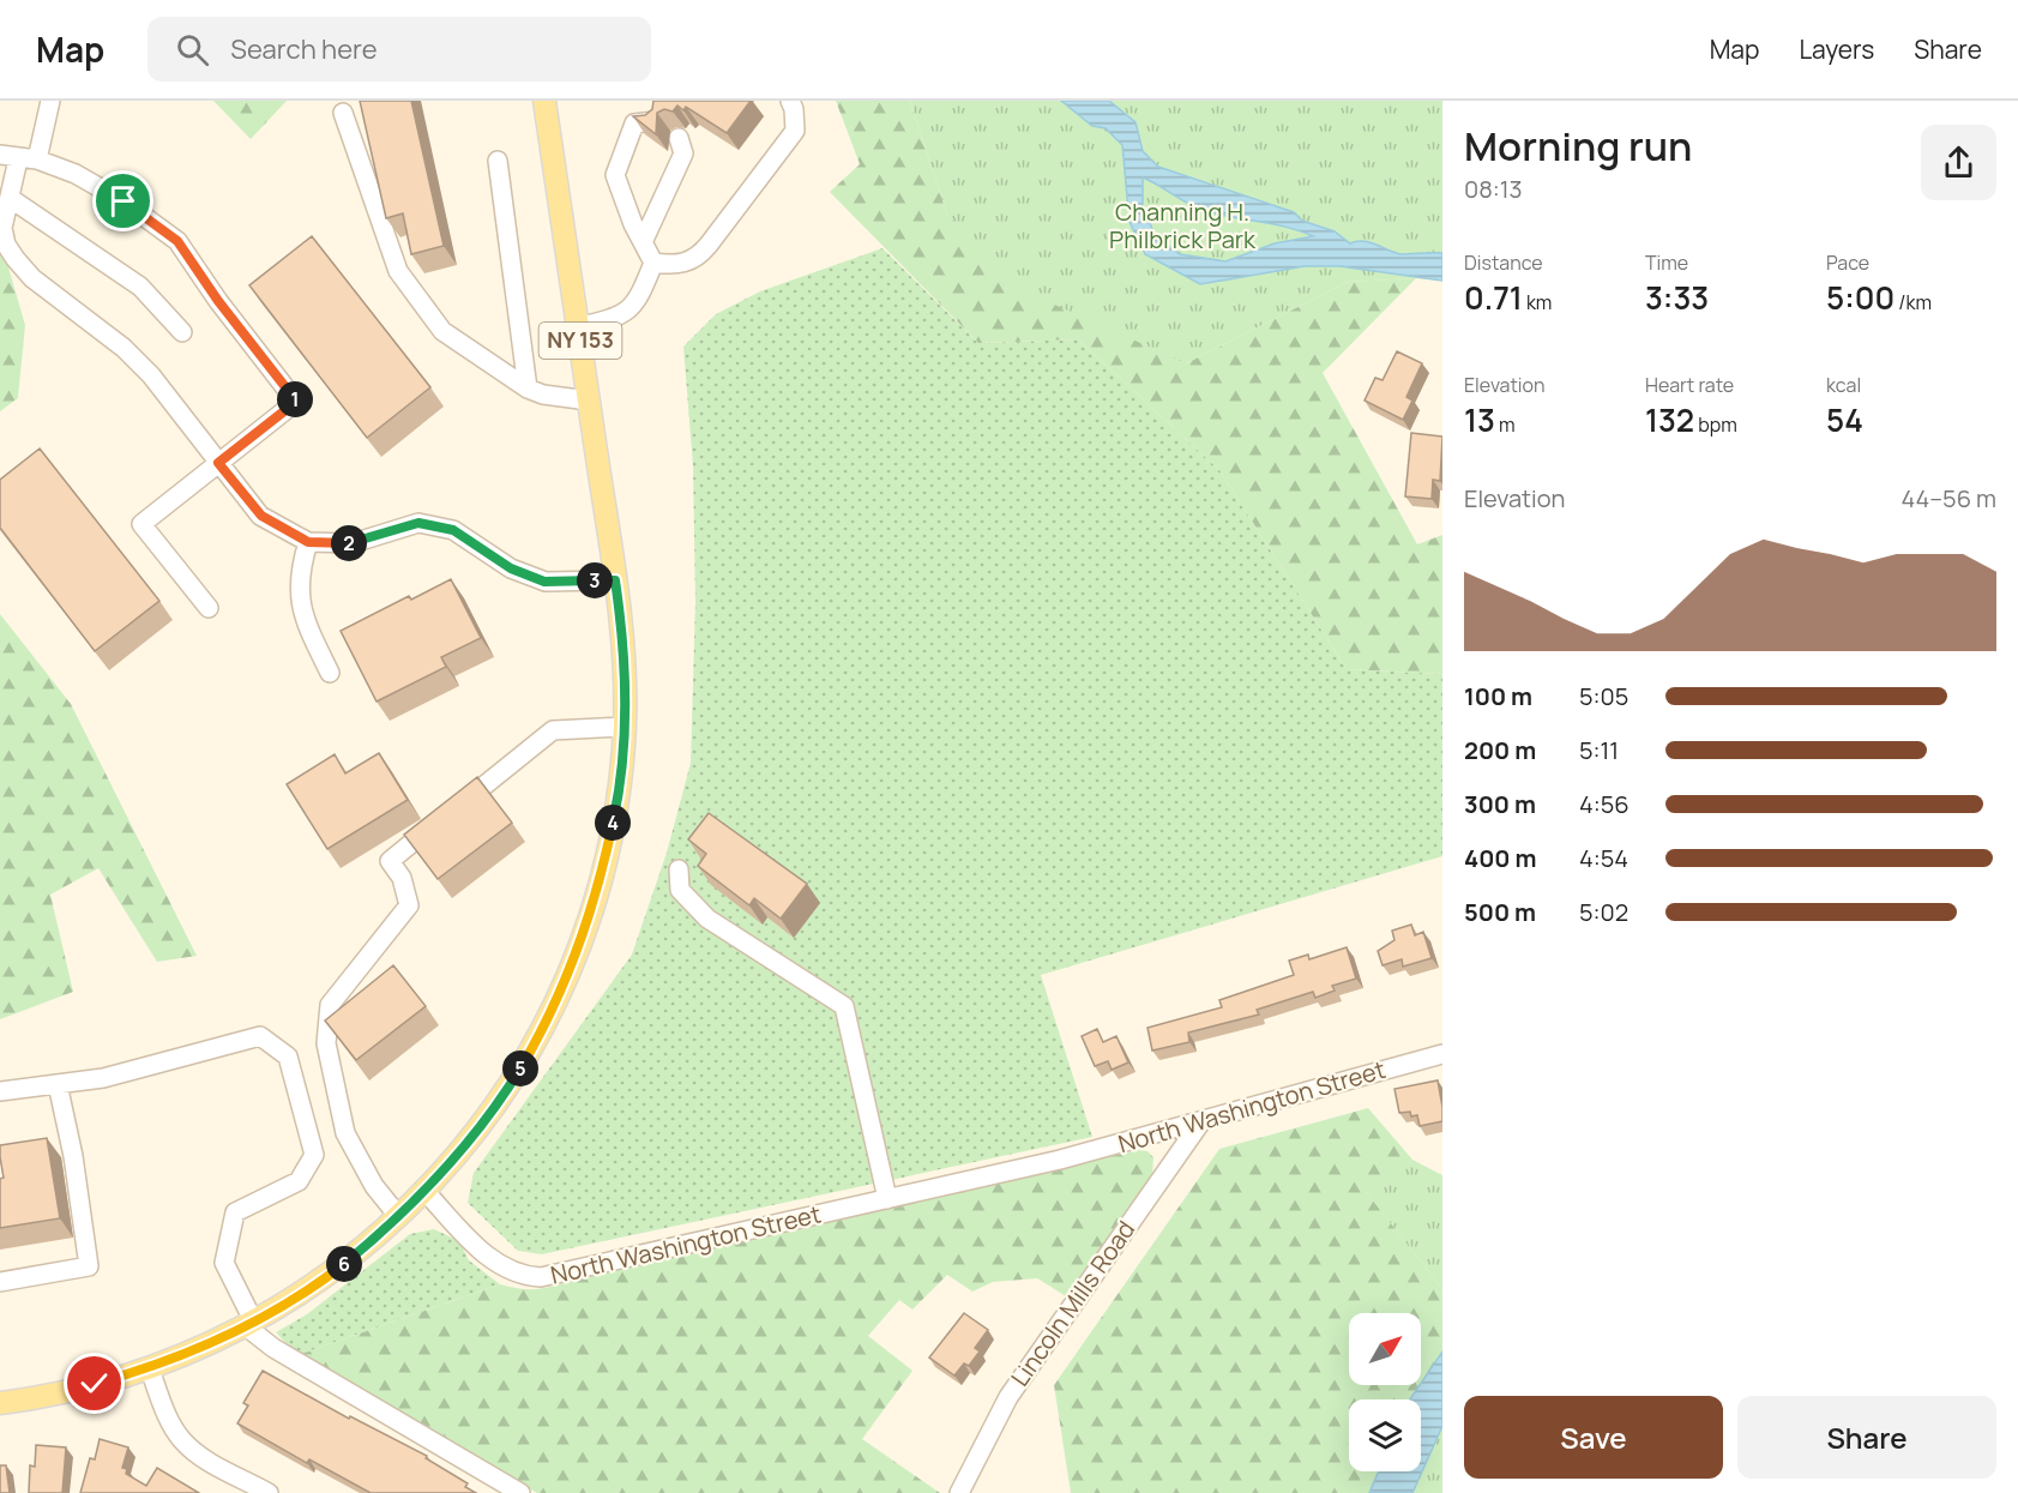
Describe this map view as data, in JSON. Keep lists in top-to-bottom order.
{
  "streets": {
    "main road": ["NY 153"],
    "street": ["North Washington Street", "Lincoln Mills Road"]
  },
  "crossings": [
    ["NY 153", "North Washington Street"],
    ["North Washington Street", "Lincoln Mills Road"]
  ],
  "parks": ["Channing H. Philbrick Park"],
  "north": "top right",
  "page": {
    "header": "Map",
    "search": "Search here",
    "nav": ["Map", "Layers", "Share"],
    "heading": ["Morning run", "08:13"],
    "stats": [
      ["Distance", "0.71 km"],
      ["Time", "3:33"],
      ["Pace", "5:00 /km"],
      ["Elevation", "13 m"],
      ["Heart rate", "132 bpm"],
      ["kcal", "54"]
    ],
    "pins": [
      "1",
      "2",
      "3",
      "4",
      "5",
      "6"
    ],
    "chart": ["Elevation", "44–56 m"],
    "list": [
      {
        "name": "100 m",
        "note": "5:05"
      },
      {
        "name": "200 m",
        "note": "5:11"
      },
      {
        "name": "300 m",
        "note": "4:56"
      },
      {
        "name": "400 m",
        "note": "4:54"
      },
      {
        "name": "500 m",
        "note": "5:02"
      }
    ],
    "buttons": ["Save", "Share"]
  }
}
